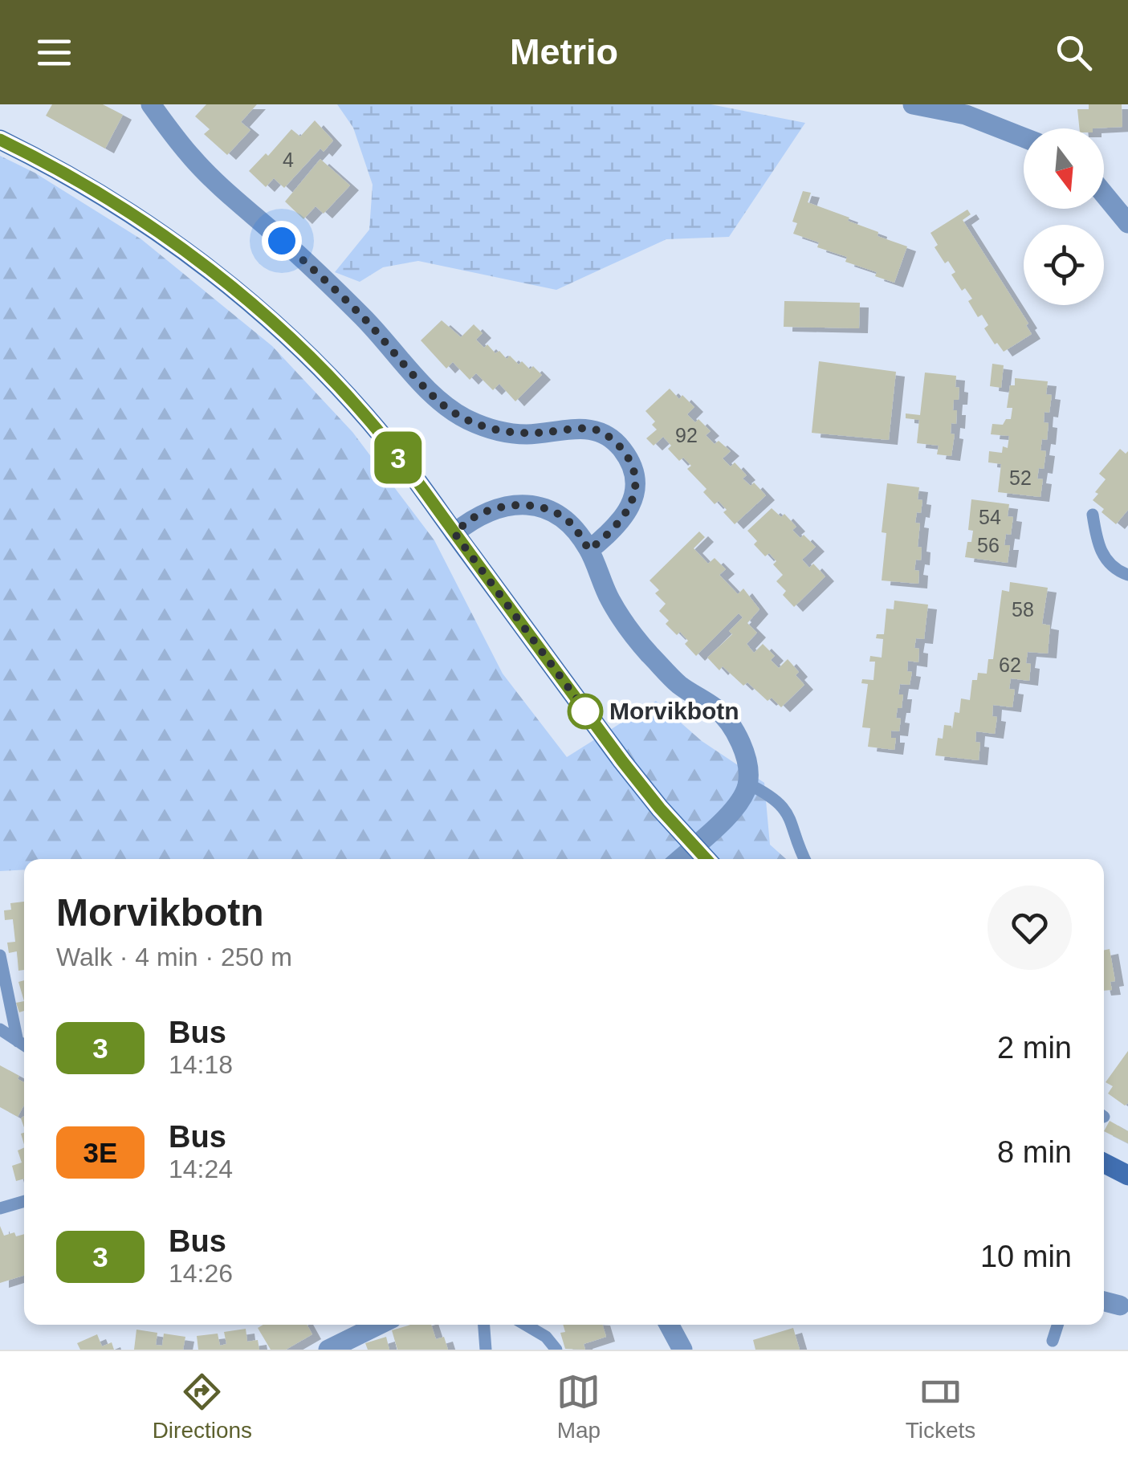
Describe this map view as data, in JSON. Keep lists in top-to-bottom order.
{
  "places": ["Morvikbotn"],
  "lines": ["bus line 3"],
  "house_numbers": [
    "4",
    "92",
    "52",
    "54",
    "56",
    "58",
    "62"
  ],
  "north": "bottom",
  "page": {
    "header": "Metrio",
    "on_map": "3",
    "heading": ["Morvikbotn", "Walk · 4 min · 250 m"],
    "list": [
      {
        "mark": "3",
        "name": "Bus",
        "note": "14:18",
        "value": "2 min"
      },
      {
        "mark": "3E",
        "name": "Bus",
        "note": "14:24",
        "value": "8 min"
      },
      {
        "mark": "3",
        "name": "Bus",
        "note": "14:26",
        "value": "10 min"
      }
    ],
    "tabs": ["Directions", "Map", "Tickets"]
  }
}
